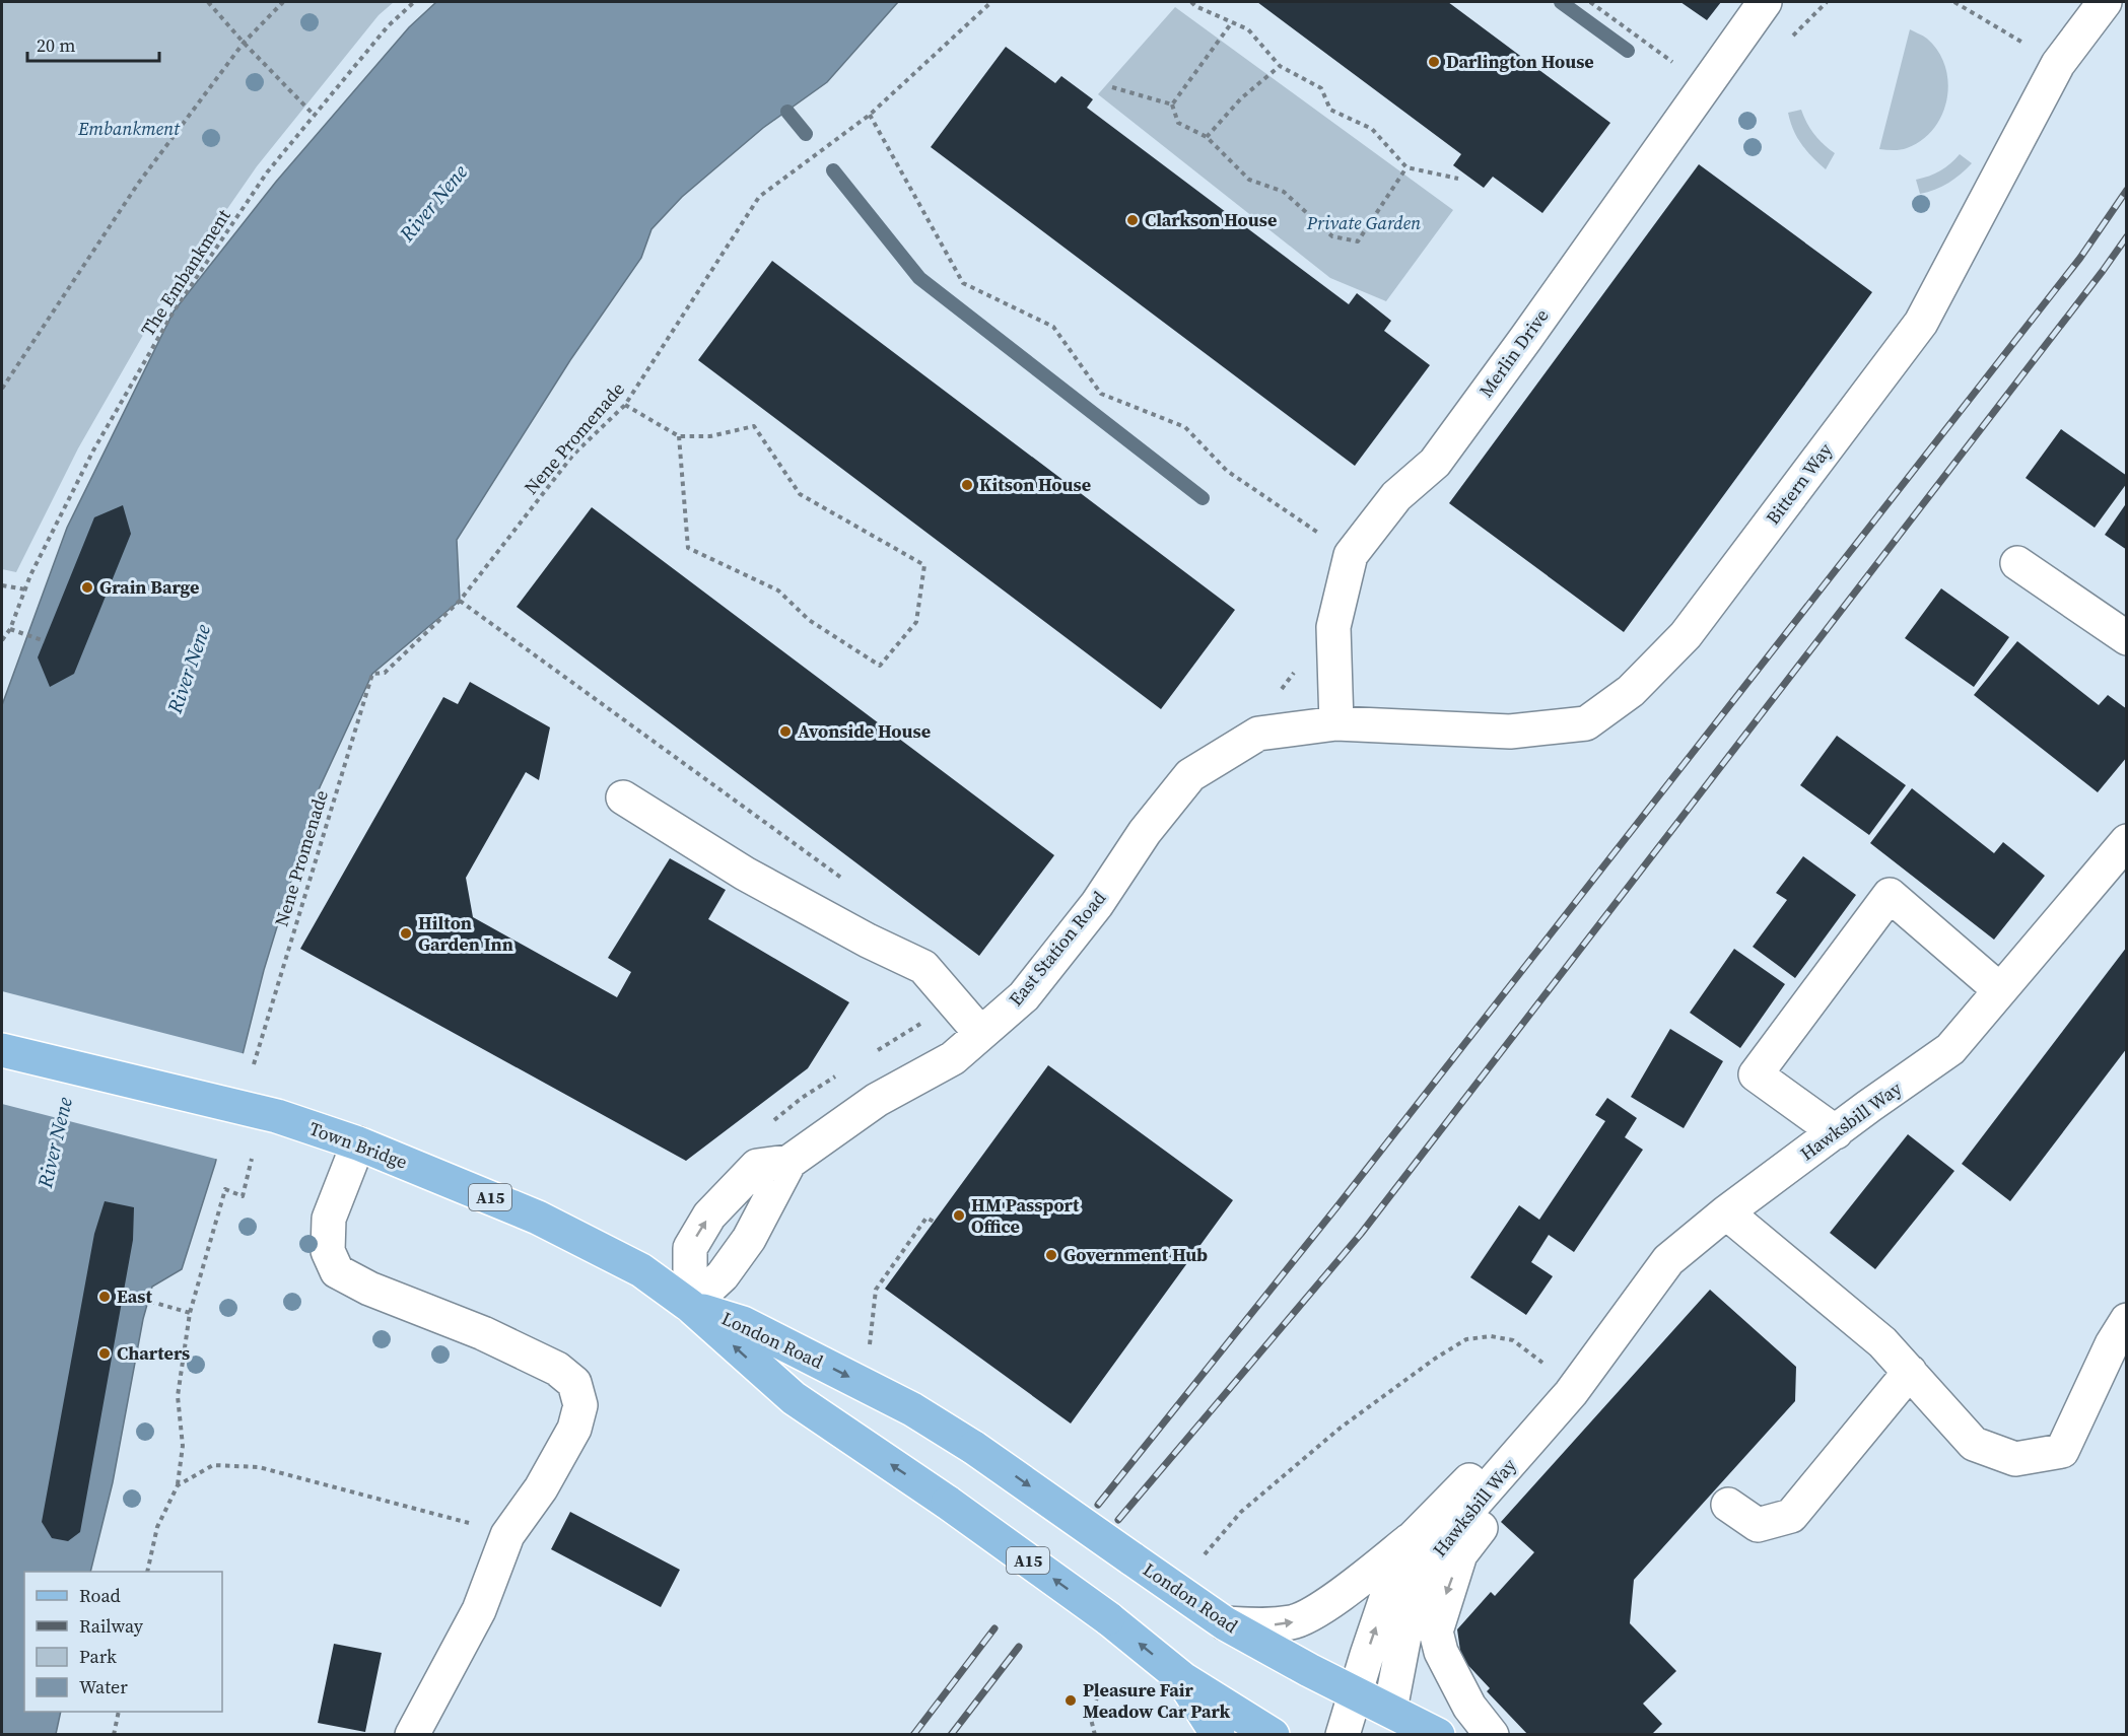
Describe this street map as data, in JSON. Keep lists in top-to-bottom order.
{
  "streets": {
    "main road": ["Town Bridge", "A15", "London Road"],
    "street": [
      "Merlin Drive",
      "Bittern Way",
      "East Station Road",
      "Hawksbill Way"
    ],
    "path": ["The Embankment", "Nene Promenade"]
  },
  "crossings": [
    ["Merlin Drive", "Bittern Way"],
    ["Merlin Drive", "East Station Road"],
    ["Bittern Way", "East Station Road"],
    ["East Station Road", "Town Bridge"],
    ["East Station Road", "London Road"],
    ["Hawksbill Way", "London Road"],
    ["Town Bridge", "London Road"]
  ],
  "water": ["River Nene"],
  "parks": ["Embankment", "Private Garden"],
  "places": [
    "Darlington House",
    "Clarkson House",
    "Kitson House",
    "Grain Barge",
    "Avonside House",
    "Hilton Garden Inn",
    "HM Passport Office",
    "Government Hub",
    "East",
    "Charters",
    "Pleasure Fair Meadow Car Park"
  ],
  "legend": [
    "Road",
    "Railway",
    "Park",
    "Water"
  ],
  "scale_bar": "20 m"
}
